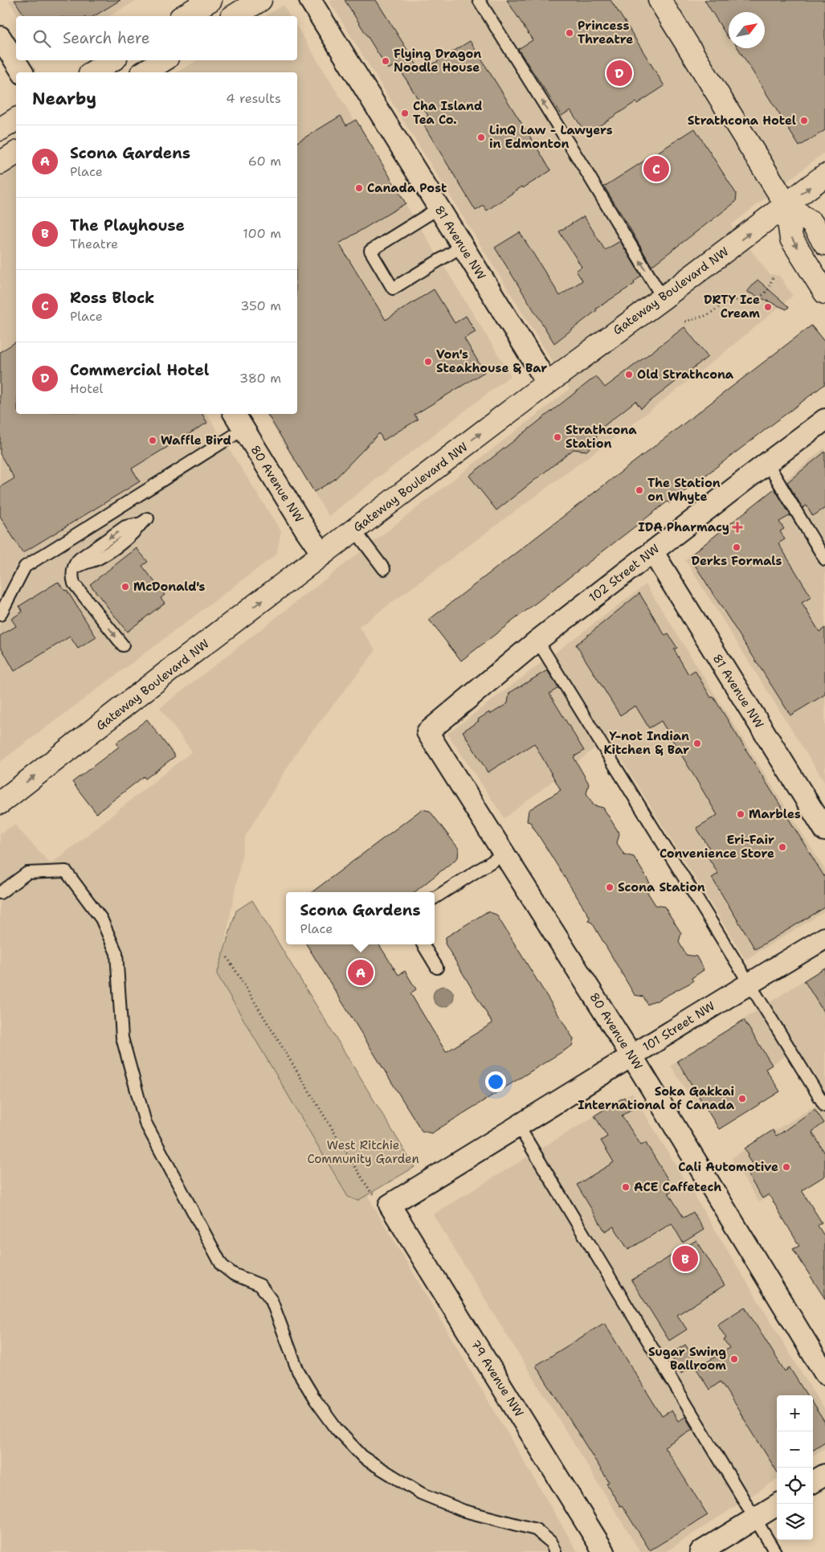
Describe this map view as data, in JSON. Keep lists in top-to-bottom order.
{
  "streets": {
    "main road": ["Gateway Boulevard NW"],
    "street": [
      "81 Avenue NW",
      "80 Avenue NW",
      "102 Street NW",
      "101 Street NW",
      "79 Avenue NW"
    ]
  },
  "crossings": [
    ["81 Avenue NW", "Gateway Boulevard NW"],
    ["81 Avenue NW", "102 Street NW"],
    ["Gateway Boulevard NW", "80 Avenue NW"],
    ["80 Avenue NW", "102 Street NW"],
    ["80 Avenue NW", "101 Street NW"],
    ["101 Street NW", "79 Avenue NW"]
  ],
  "one_way": ["Gateway Boulevard NW"],
  "parks": ["West Ritchie Community Garden"],
  "places": {
    "other": [
      "Princess Threatre",
      "Flying Dragon Noodle House",
      "Cha Island Tea Co.",
      "Strathcona Hotel",
      "LinQ Law - Lawyers in Edmonton",
      "Canada Post",
      "DRTY Ice Cream",
      "Von's Steakhouse & Bar",
      "Old Strathcona",
      "Strathcona Station",
      "Waffle Bird",
      "The Station on Whyte",
      "Derks Formals",
      "McDonald's",
      "Y-not Indian Kitchen & Bar",
      "Marbles",
      "Eri-Fair Convenience Store",
      "Scona Station",
      "Soka Gakkai International of Canada",
      "Cali Automotive",
      "ACE Caffetech",
      "Sugar Swing Ballroom"
    ],
    "health": ["IDA Pharmacy"]
  },
  "north": "top right",
  "page": {
    "search": "Search here",
    "pins": [
      "D",
      "C",
      "A",
      "B"
    ],
    "heading": ["Nearby", "4 results"],
    "list": [
      {
        "mark": "A",
        "name": "Scona Gardens",
        "note": "Place",
        "value": "60 m"
      },
      {
        "mark": "B",
        "name": "The Playhouse",
        "note": "Theatre",
        "value": "100 m"
      },
      {
        "mark": "C",
        "name": "Ross Block",
        "note": "Place",
        "value": "350 m"
      },
      {
        "mark": "D",
        "name": "Commercial Hotel",
        "note": "Hotel",
        "value": "380 m"
      }
    ],
    "popup": ["Scona Gardens", "Place"],
    "map_buttons": ["+", "−"]
  }
}
